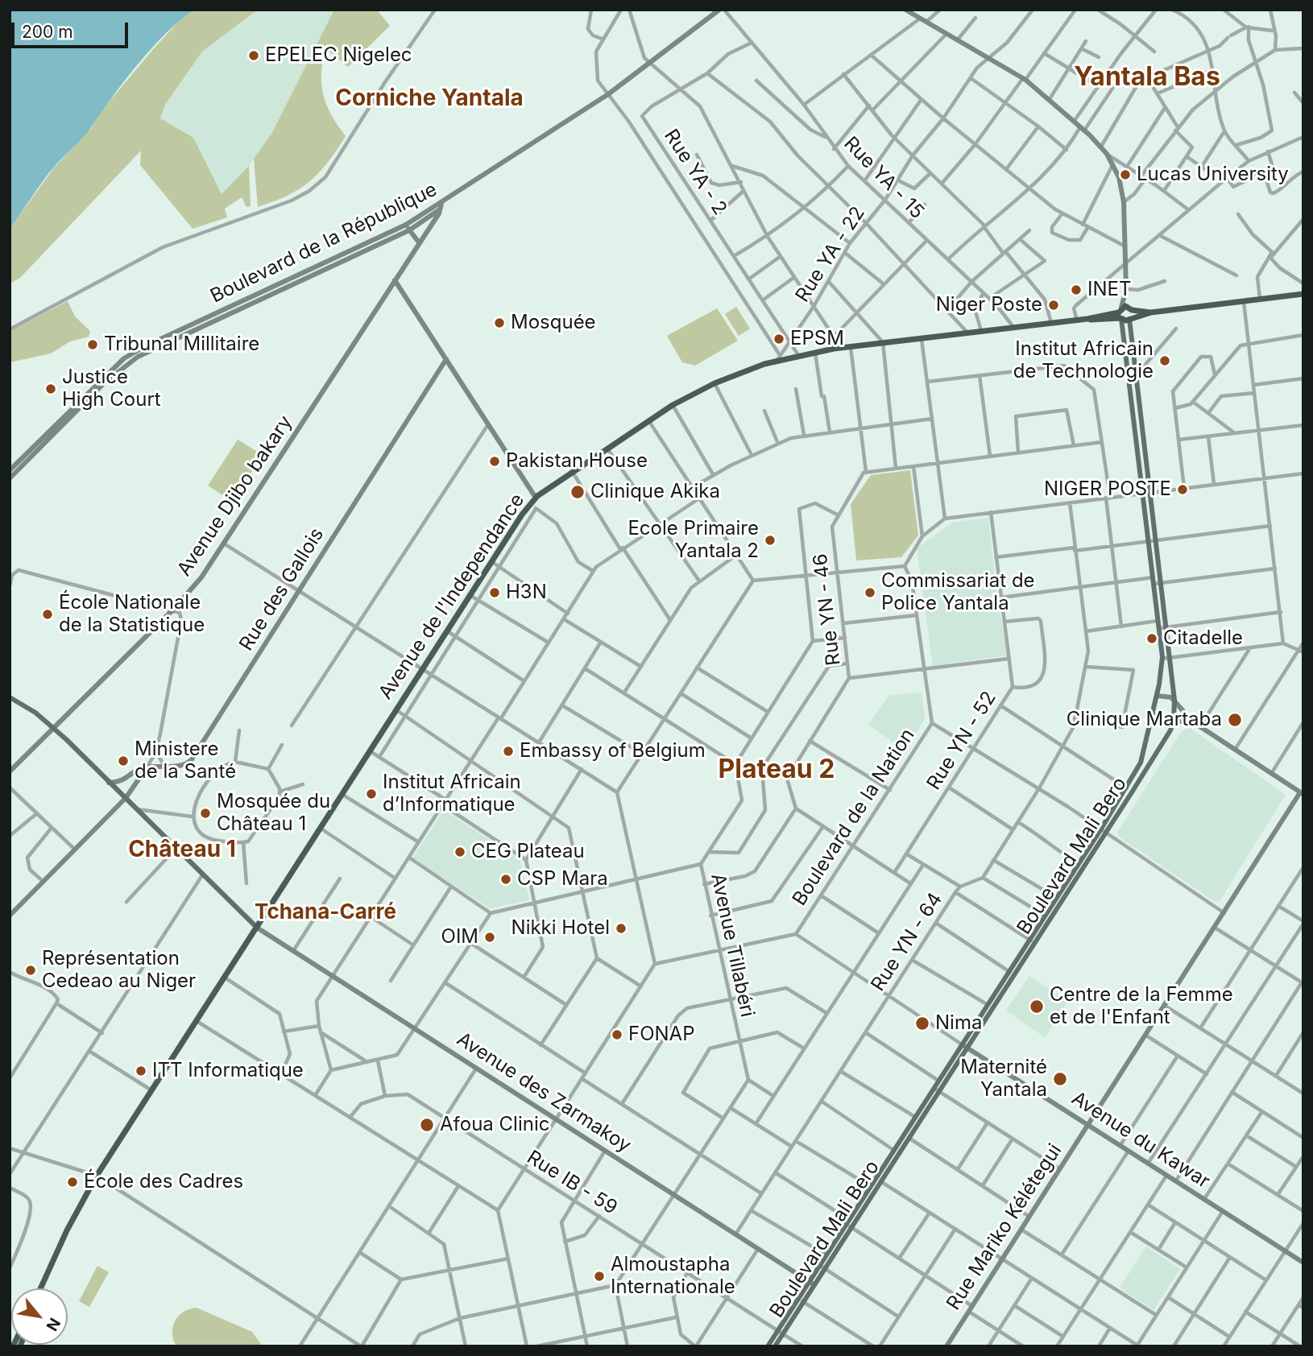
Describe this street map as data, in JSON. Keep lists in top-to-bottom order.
{
  "streets": {
    "highway": ["Avenue de l'Independance"],
    "main road": ["Boulevard Mali Bero"],
    "street": [
      "Rue YA - 2",
      "Rue YA - 15",
      "Boulevard de la République",
      "Rue YA - 22",
      "Avenue Djibo bakary",
      "Rue des Gallois",
      "Rue YN - 46",
      "Rue YN - 52",
      "Boulevard de la Nation",
      "Rue YN - 64",
      "Avenue Tillabéri",
      "Avenue des Zarmakoy",
      "Avenue du Kawar",
      "Rue IB - 59",
      "Rue Mariko Kélétegui"
    ]
  },
  "crossings": [
    ["Rue YA - 2", "Rue YA - 15"],
    ["Rue YA - 2", "Rue YA - 22"],
    ["Rue YA - 2", "Avenue de l'Independance"],
    ["Rue YA - 15", "Rue YA - 22"],
    ["Rue YA - 15", "Avenue de l'Independance"],
    ["Boulevard de la République", "Avenue Djibo bakary"],
    ["Rue YA - 22", "Avenue de l'Independance"],
    ["Avenue de l'Independance", "Boulevard Mali Bero"],
    ["Avenue de l'Independance", "Avenue des Zarmakoy"],
    ["Boulevard de la Nation", "Avenue Tillabéri"],
    ["Boulevard Mali Bero", "Avenue des Zarmakoy"],
    ["Boulevard Mali Bero", "Avenue du Kawar"],
    ["Boulevard Mali Bero", "Rue IB - 59"],
    ["Rue YN - 64", "Avenue des Zarmakoy"],
    ["Avenue du Kawar", "Rue Mariko Kélétegui"]
  ],
  "districts": [
    "Yantala Bas",
    "Corniche Yantala",
    "Plateau 2",
    "Château 1",
    "Tchana-Carré"
  ],
  "places": [
    "EPELEC Nigelec",
    "Lucas University",
    "INET",
    "Niger Poste",
    "Mosquée",
    "EPSM",
    "Tribunal Millitaire",
    "Institut Africain de Technologie",
    "Justice High Court",
    "Pakistan House",
    "NIGER POSTE",
    "Clinique Akika",
    "Ecole Primaire Yantala 2",
    "H3N",
    "Commissariat de Police Yantala",
    "École Nationale de la Statistique",
    "Citadelle",
    "Clinique Martaba",
    "Embassy of Belgium",
    "Ministere de la Santé",
    "Institut Africain d’Informatique",
    "Mosquée du Château 1",
    "CEG Plateau",
    "CSP Mara",
    "Nikki Hotel",
    "OIM",
    "Représentation Cedeao au Niger",
    "Centre de la Femme et de l'Enfant",
    "Nima",
    "FONAP",
    "ITT Informatique",
    "Maternité Yantala",
    "Afoua Clinic",
    "École des Cadres",
    "Almoustapha Internationale"
  ],
  "scale_bar": "200 m",
  "north": "bottom right"
}
